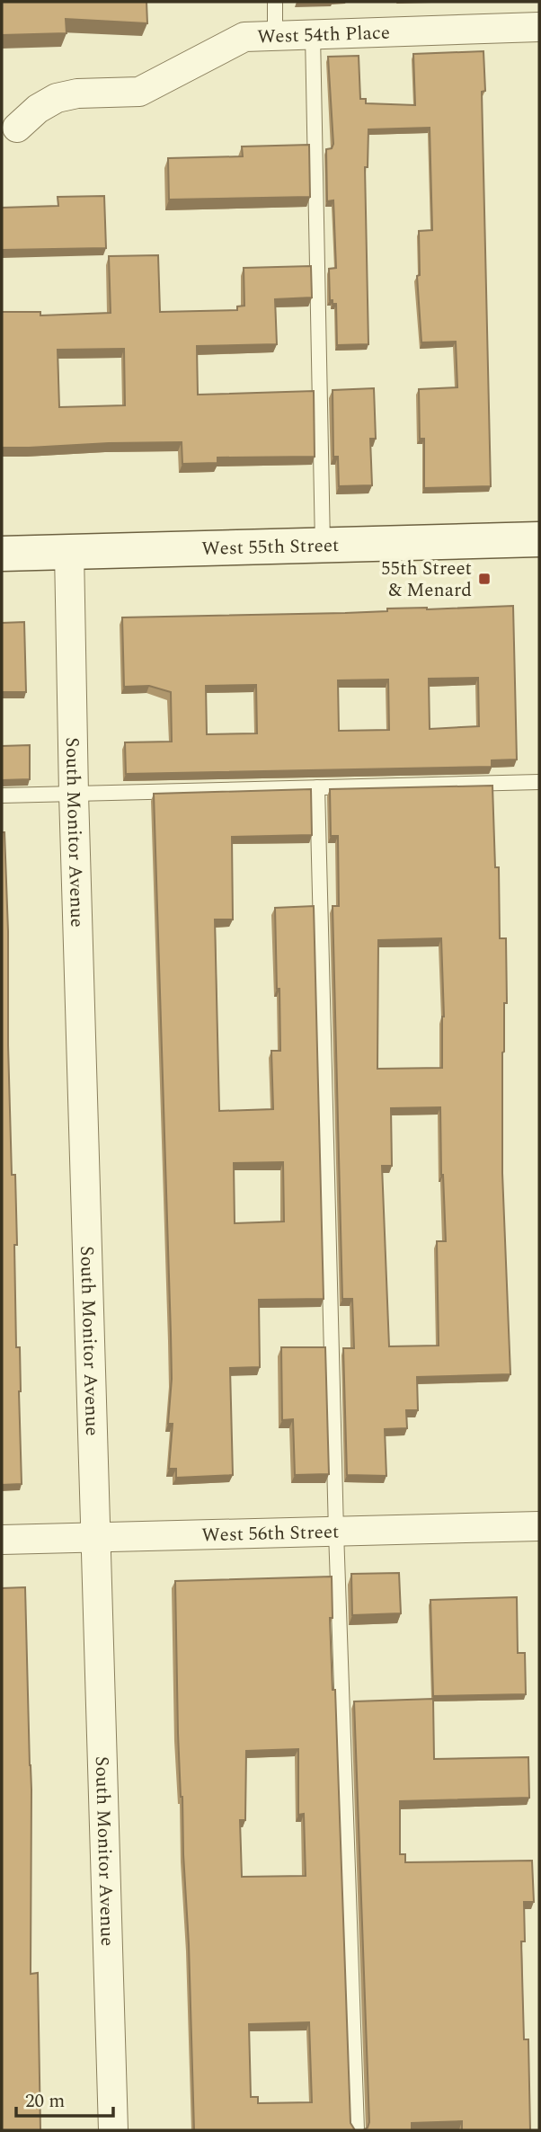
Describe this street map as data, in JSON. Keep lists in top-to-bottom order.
{
  "streets": {
    "main road": ["West 55th Street"],
    "street": ["West 54th Place", "South Monitor Avenue", "West 56th Street"]
  },
  "crossings": [
    ["West 55th Street", "South Monitor Avenue"],
    ["South Monitor Avenue", "West 56th Street"]
  ],
  "places": {
    "transit": ["55th Street & Menard"]
  },
  "scale_bar": "20 m"
}
